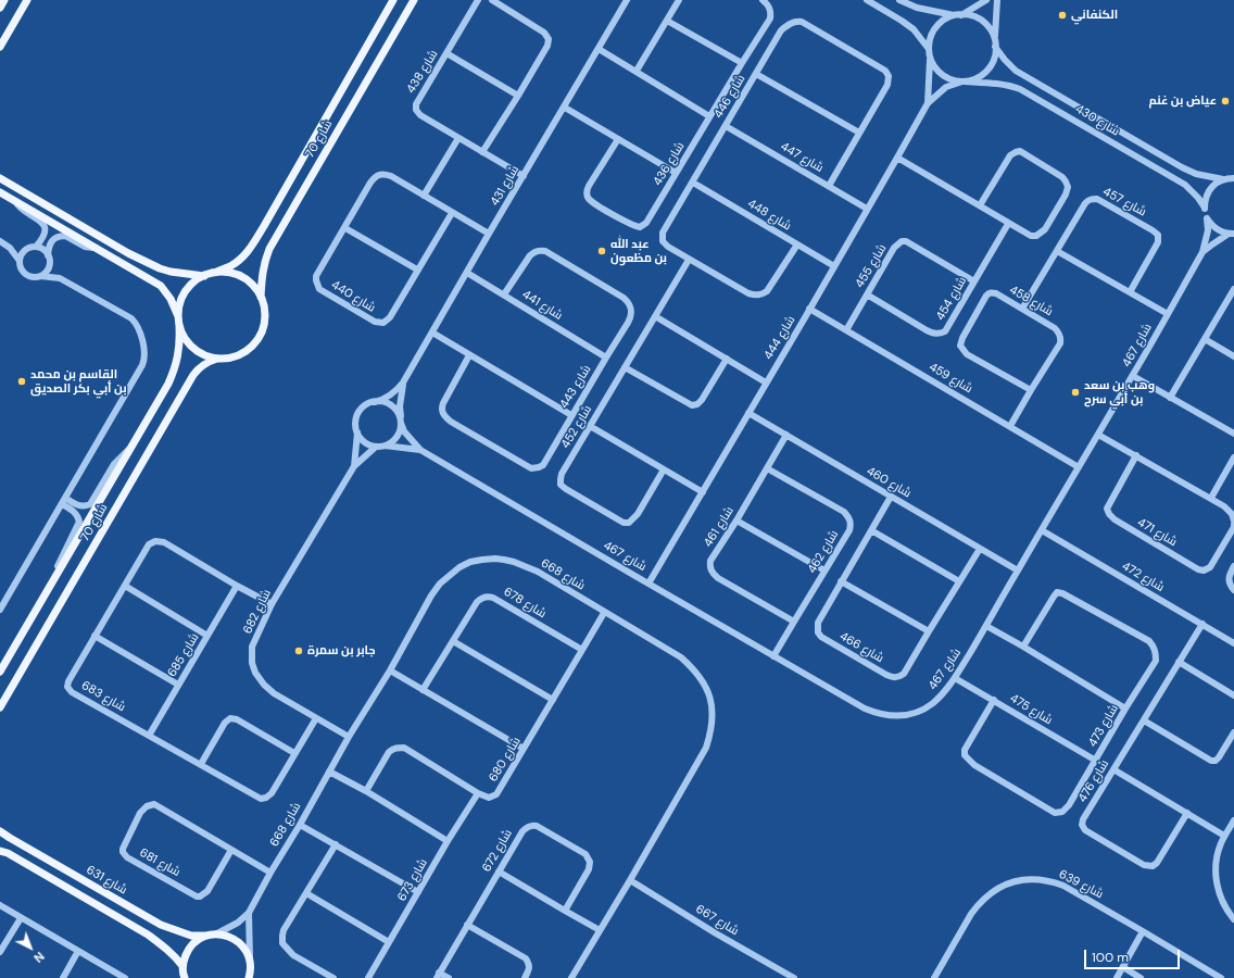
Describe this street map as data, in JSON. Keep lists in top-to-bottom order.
{
  "streets": {
    "main road": ["شارع 70", "شارع 631"],
    "street": [
      "شارع 438",
      "شارع 446",
      "شارع 430",
      "شارع 447",
      "شارع 436",
      "شارع 431",
      "شارع 457",
      "شارع 448",
      "شارع 455",
      "شارع 440",
      "شارع 454",
      "شارع 458",
      "شارع 441",
      "شارع 444",
      "شارع 467",
      "شارع 459",
      "شارع 443",
      "شارع 452",
      "شارع 460",
      "شارع 461",
      "شارع 471",
      "شارع 462",
      "شارع 668",
      "شارع 472",
      "شارع 678",
      "شارع 682",
      "شارع 466",
      "شارع 685",
      "شارع 683",
      "شارع 475",
      "شارع 473",
      "شارع 680",
      "شارع 476",
      "شارع 672",
      "شارع 681",
      "شارع 673",
      "شارع 639",
      "شارع 667"
    ]
  },
  "crossings": [
    ["شارع 438", "شارع 431"],
    ["شارع 446", "شارع 447"],
    ["شارع 446", "شارع 448"],
    ["شارع 446", "شارع 452"],
    ["شارع 430", "شارع 444"],
    ["شارع 430", "شارع 467"],
    ["شارع 447", "شارع 444"],
    ["شارع 431", "شارع 440"],
    ["شارع 431", "شارع 441"],
    ["شارع 431", "شارع 467"],
    ["شارع 431", "شارع 682"],
    ["شارع 457", "شارع 458"],
    ["شارع 448", "شارع 444"],
    ["شارع 455", "شارع 454"],
    ["شارع 455", "شارع 459"],
    ["شارع 458", "شارع 459"],
    ["شارع 441", "شارع 443"],
    ["شارع 444", "شارع 467"],
    ["شارع 444", "شارع 459"],
    ["شارع 444", "شارع 460"],
    ["شارع 467", "شارع 459"],
    ["شارع 467", "شارع 460"],
    ["شارع 467", "شارع 471"],
    ["شارع 467", "شارع 462"],
    ["شارع 467", "شارع 472"],
    ["شارع 467", "شارع 682"],
    ["شارع 467", "شارع 475"],
    ["شارع 460", "شارع 461"],
    ["شارع 460", "شارع 466"],
    ["شارع 461", "شارع 462"],
    ["شارع 668", "شارع 682"],
    ["شارع 668", "شارع 680"],
    ["شارع 668", "شارع 681"],
    ["شارع 668", "شارع 667"],
    ["شارع 472", "شارع 476"],
    ["شارع 678", "شارع 680"],
    ["شارع 682", "شارع 683"],
    ["شارع 685", "شارع 683"],
    ["شارع 475", "شارع 473"],
    ["شارع 680", "شارع 673"]
  ],
  "places": [
    "الكنفاني",
    "عياض بن غنم",
    "عبد الله بن مظعون",
    "القاسم بن محمد بن أبي بكر الصديق",
    "وهب بن سعد بن أبي سرح",
    "جابر بن سمرة"
  ],
  "scale_bar": "100 m",
  "north": "bottom right"
}
